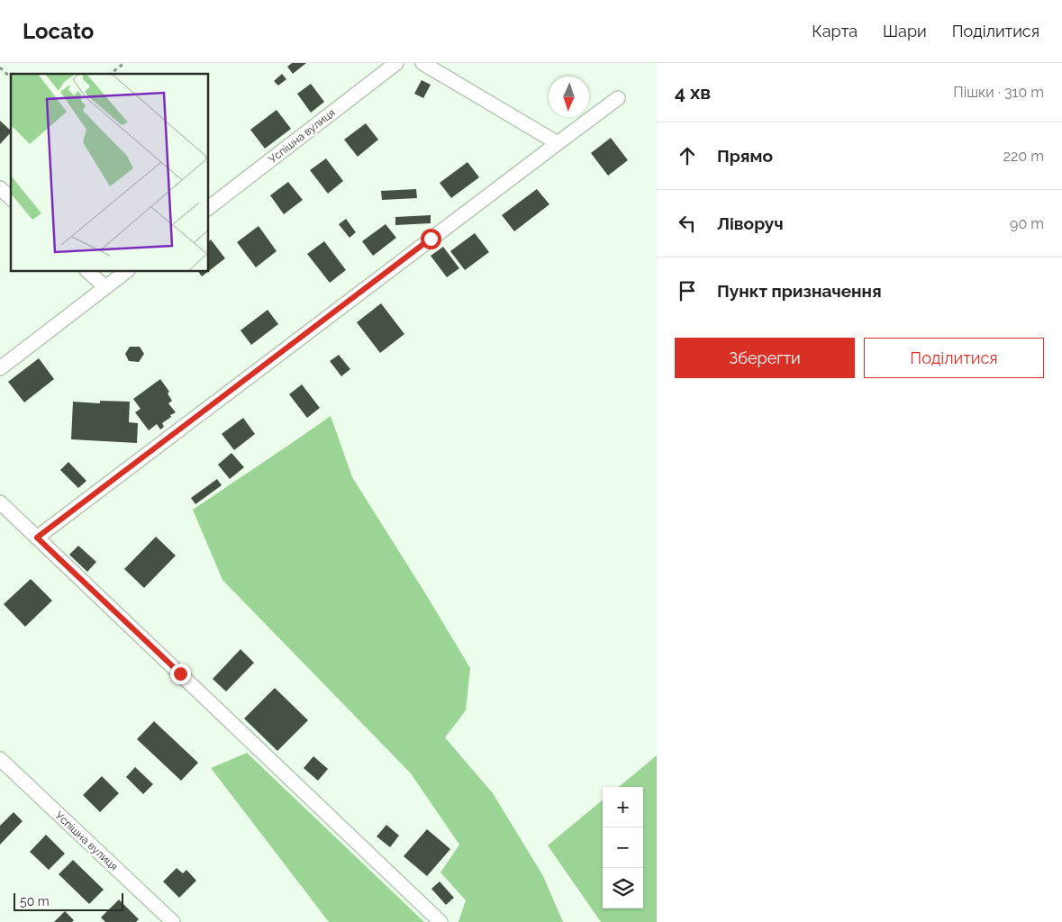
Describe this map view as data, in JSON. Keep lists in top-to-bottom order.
{
  "streets": {
    "street": ["Успішна вулиця"]
  },
  "scale_bar": "50 m",
  "north": "bottom",
  "page": {
    "header": "Locato",
    "nav": ["Карта", "Шари", "Поділитися"],
    "heading": ["4 хв", "Пішки · 310 m"],
    "list": [
      ["Прямо", "220 m"],
      ["Ліворуч", "90 m"],
      "Пункт призначення"
    ],
    "buttons": ["Зберегти", "Поділитися"],
    "map_buttons": ["+", "−"],
    "scale": "50 m"
  }
}
